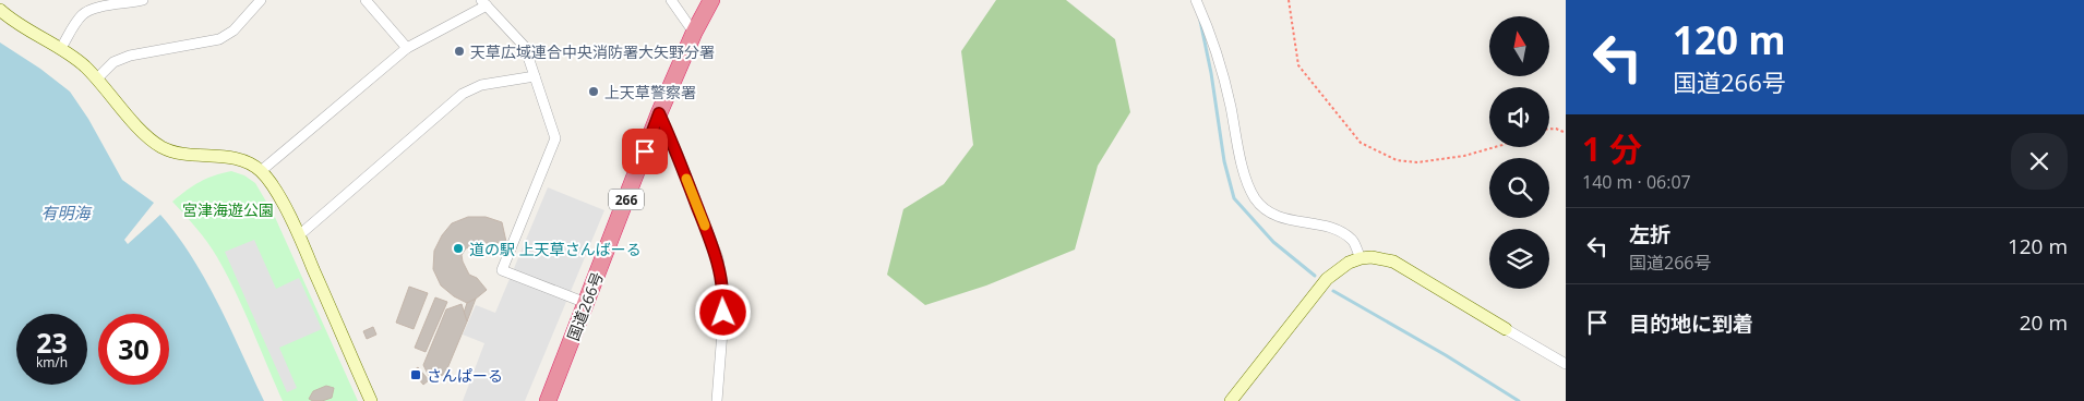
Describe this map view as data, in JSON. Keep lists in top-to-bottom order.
{
  "streets": {
    "highway": ["266", "国道266号"]
  },
  "water": ["有明海"],
  "parks": ["宮津海遊公園"],
  "places": {
    "other": ["天草広域連合中央消防署大矢野分署", "上天草警察署", "道の駅 上天草さんばーる"],
    "transit": ["さんぱーる"]
  },
  "north": "top",
  "page": {
    "turn": ["120 m", "国道266号"],
    "heading": ["1 分", "140 m · 06:07"],
    "list": [
      {
        "name": "左折",
        "note": "国道266号",
        "value": "120 m"
      },
      {
        "name": "目的地に到着",
        "value": "20 m"
      }
    ],
    "speed": "23 km/h",
    "limit": "30"
  }
}
